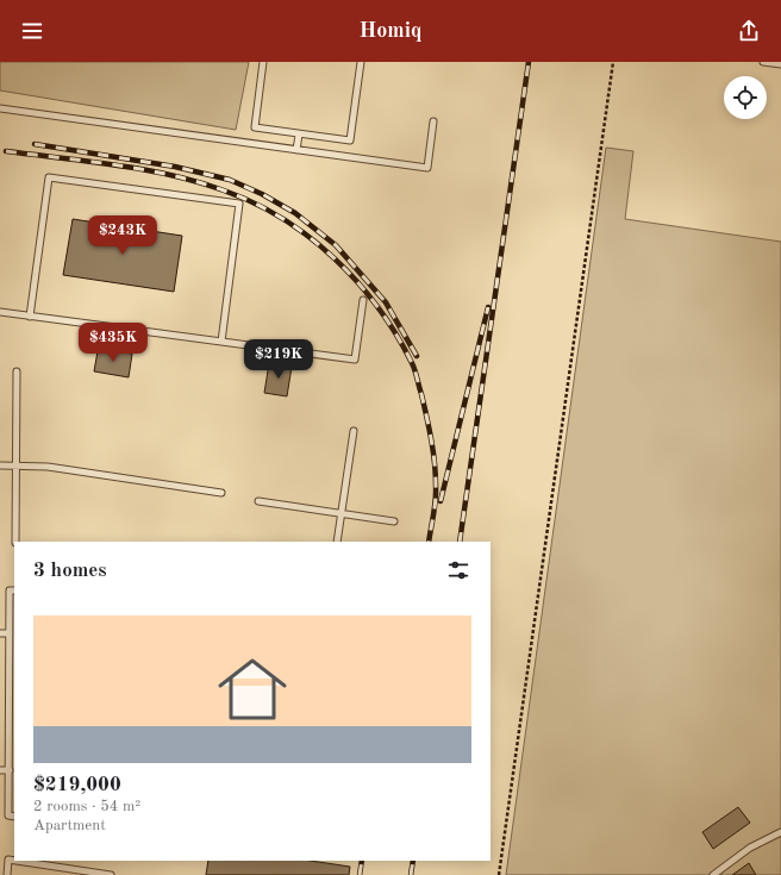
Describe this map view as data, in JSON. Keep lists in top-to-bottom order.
{
  "page": {
    "header": "Homiq",
    "price": ["$243K", "$435K", "$219K"],
    "heading": "3 homes",
    "list": [
      {
        "name": "$219,000",
        "note": "2 rooms · 54 m² · Apartment"
      }
    ]
  }
}
